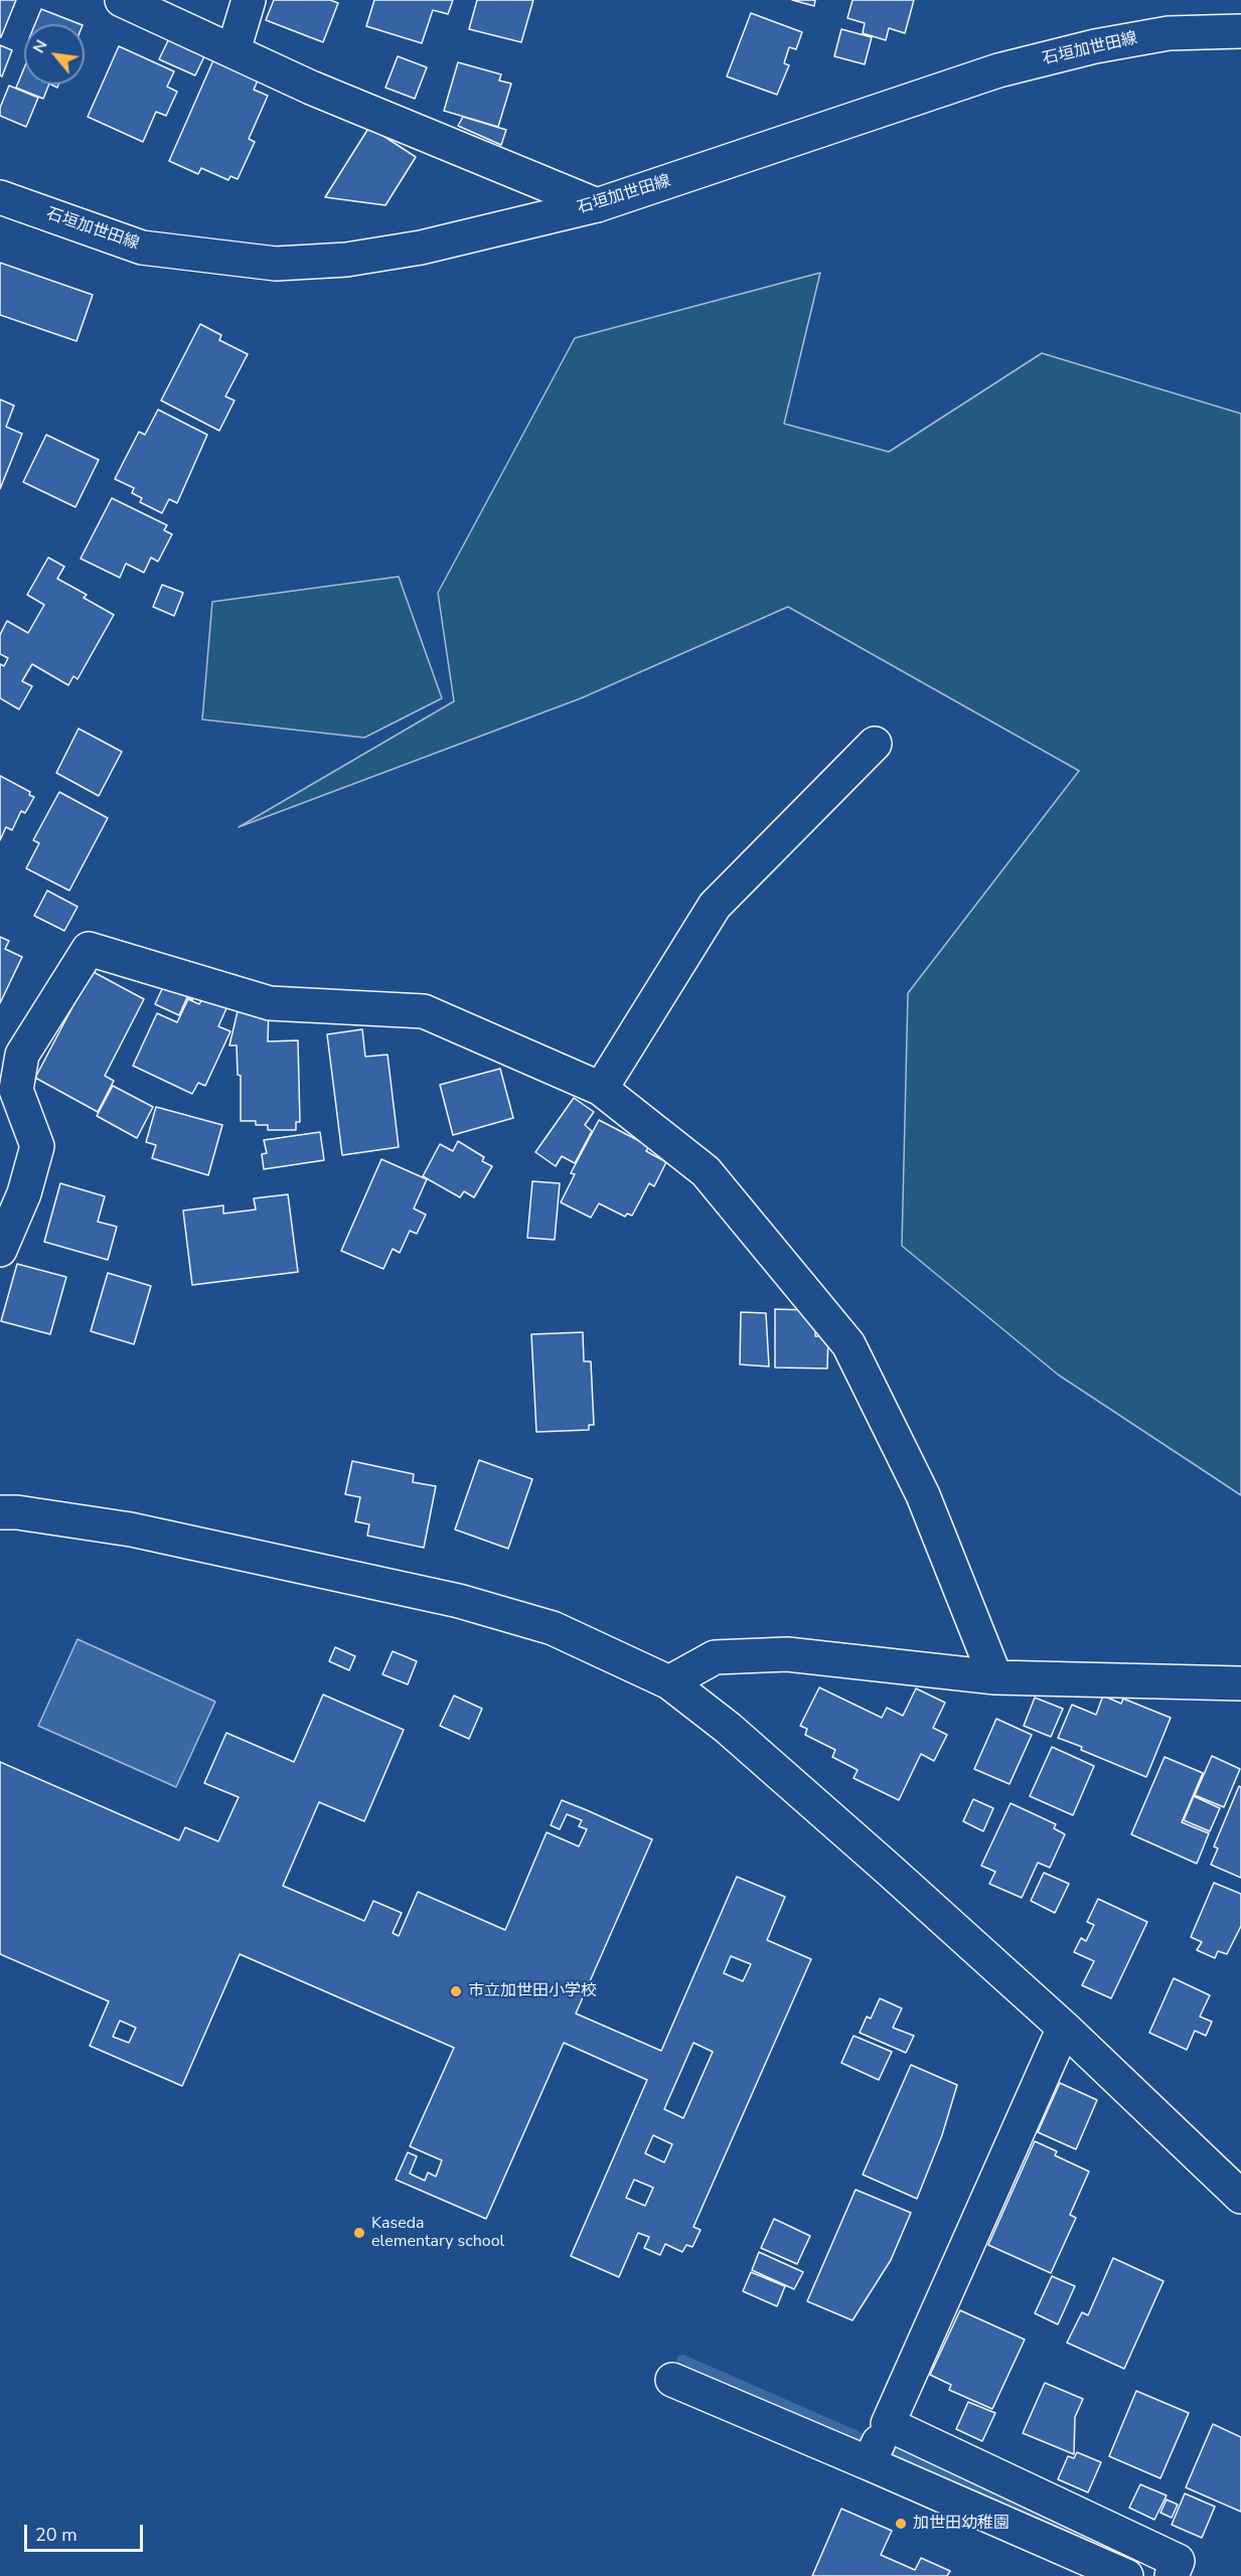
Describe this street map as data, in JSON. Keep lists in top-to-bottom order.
{
  "streets": {
    "street": ["石垣加世田線"]
  },
  "places": ["市立加世田小学校", "Kaseda elementary school", "加世田幼稚園"],
  "scale_bar": "20 m",
  "north": "top left"
}
